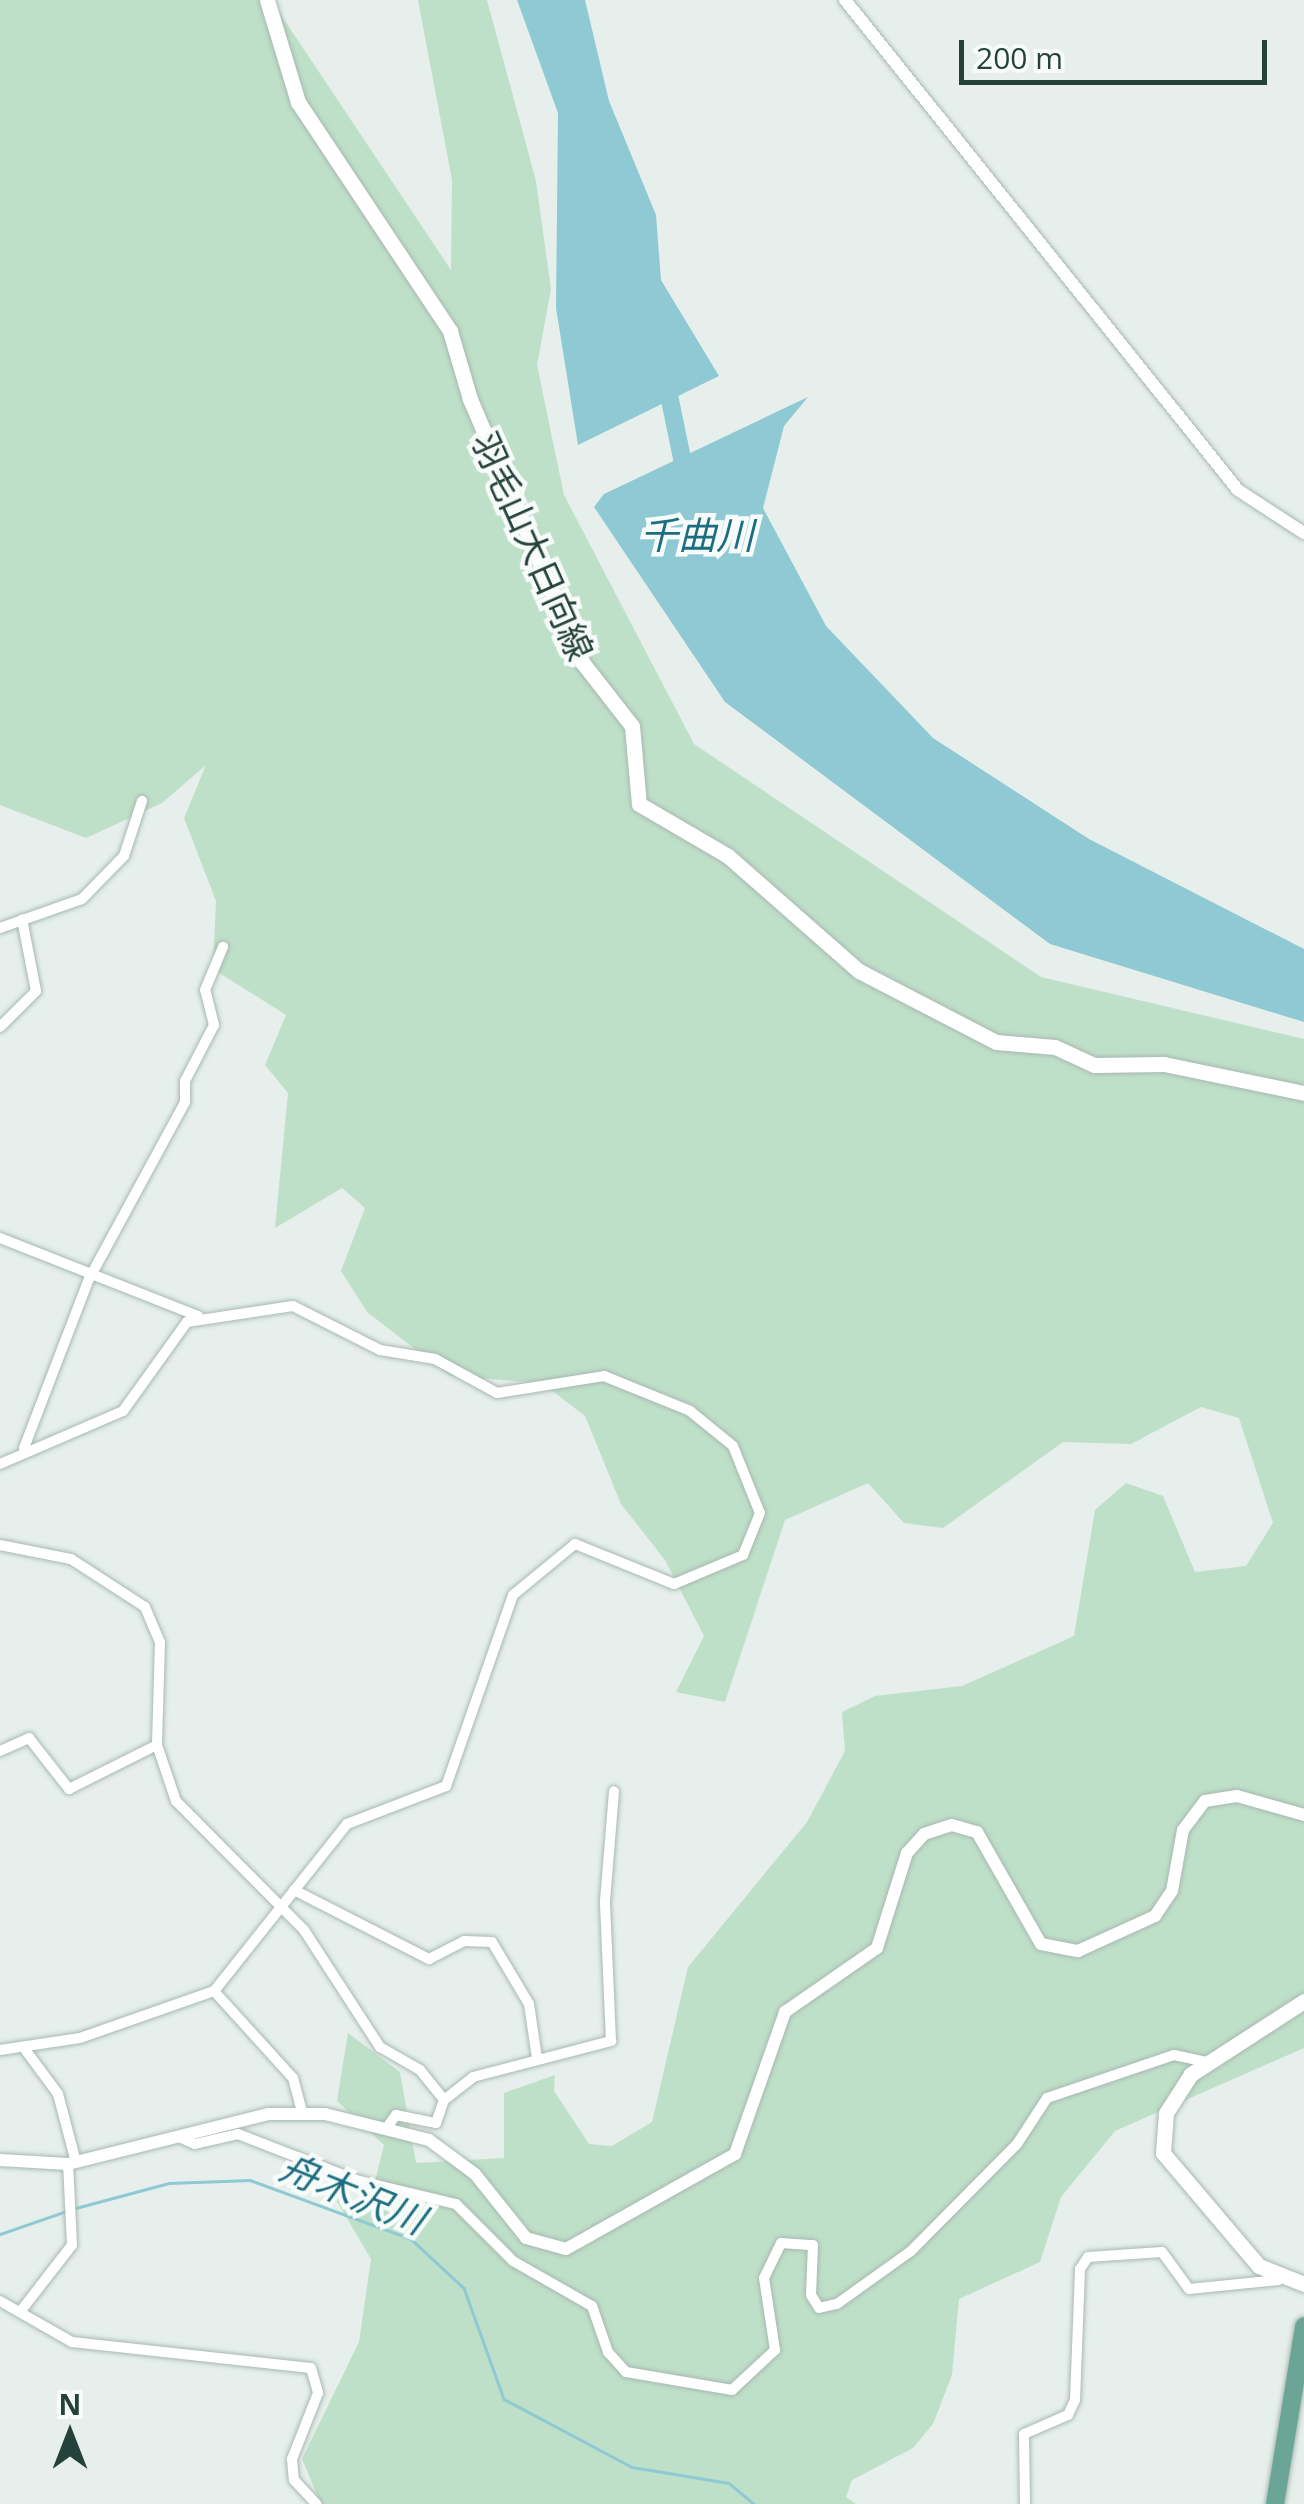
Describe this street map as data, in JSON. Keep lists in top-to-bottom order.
{
  "streets": {
    "main road": ["羽毛山大日向線"]
  },
  "water": ["千曲川", "舟木沢川"],
  "scale_bar": "200 m",
  "north": "top"
}
